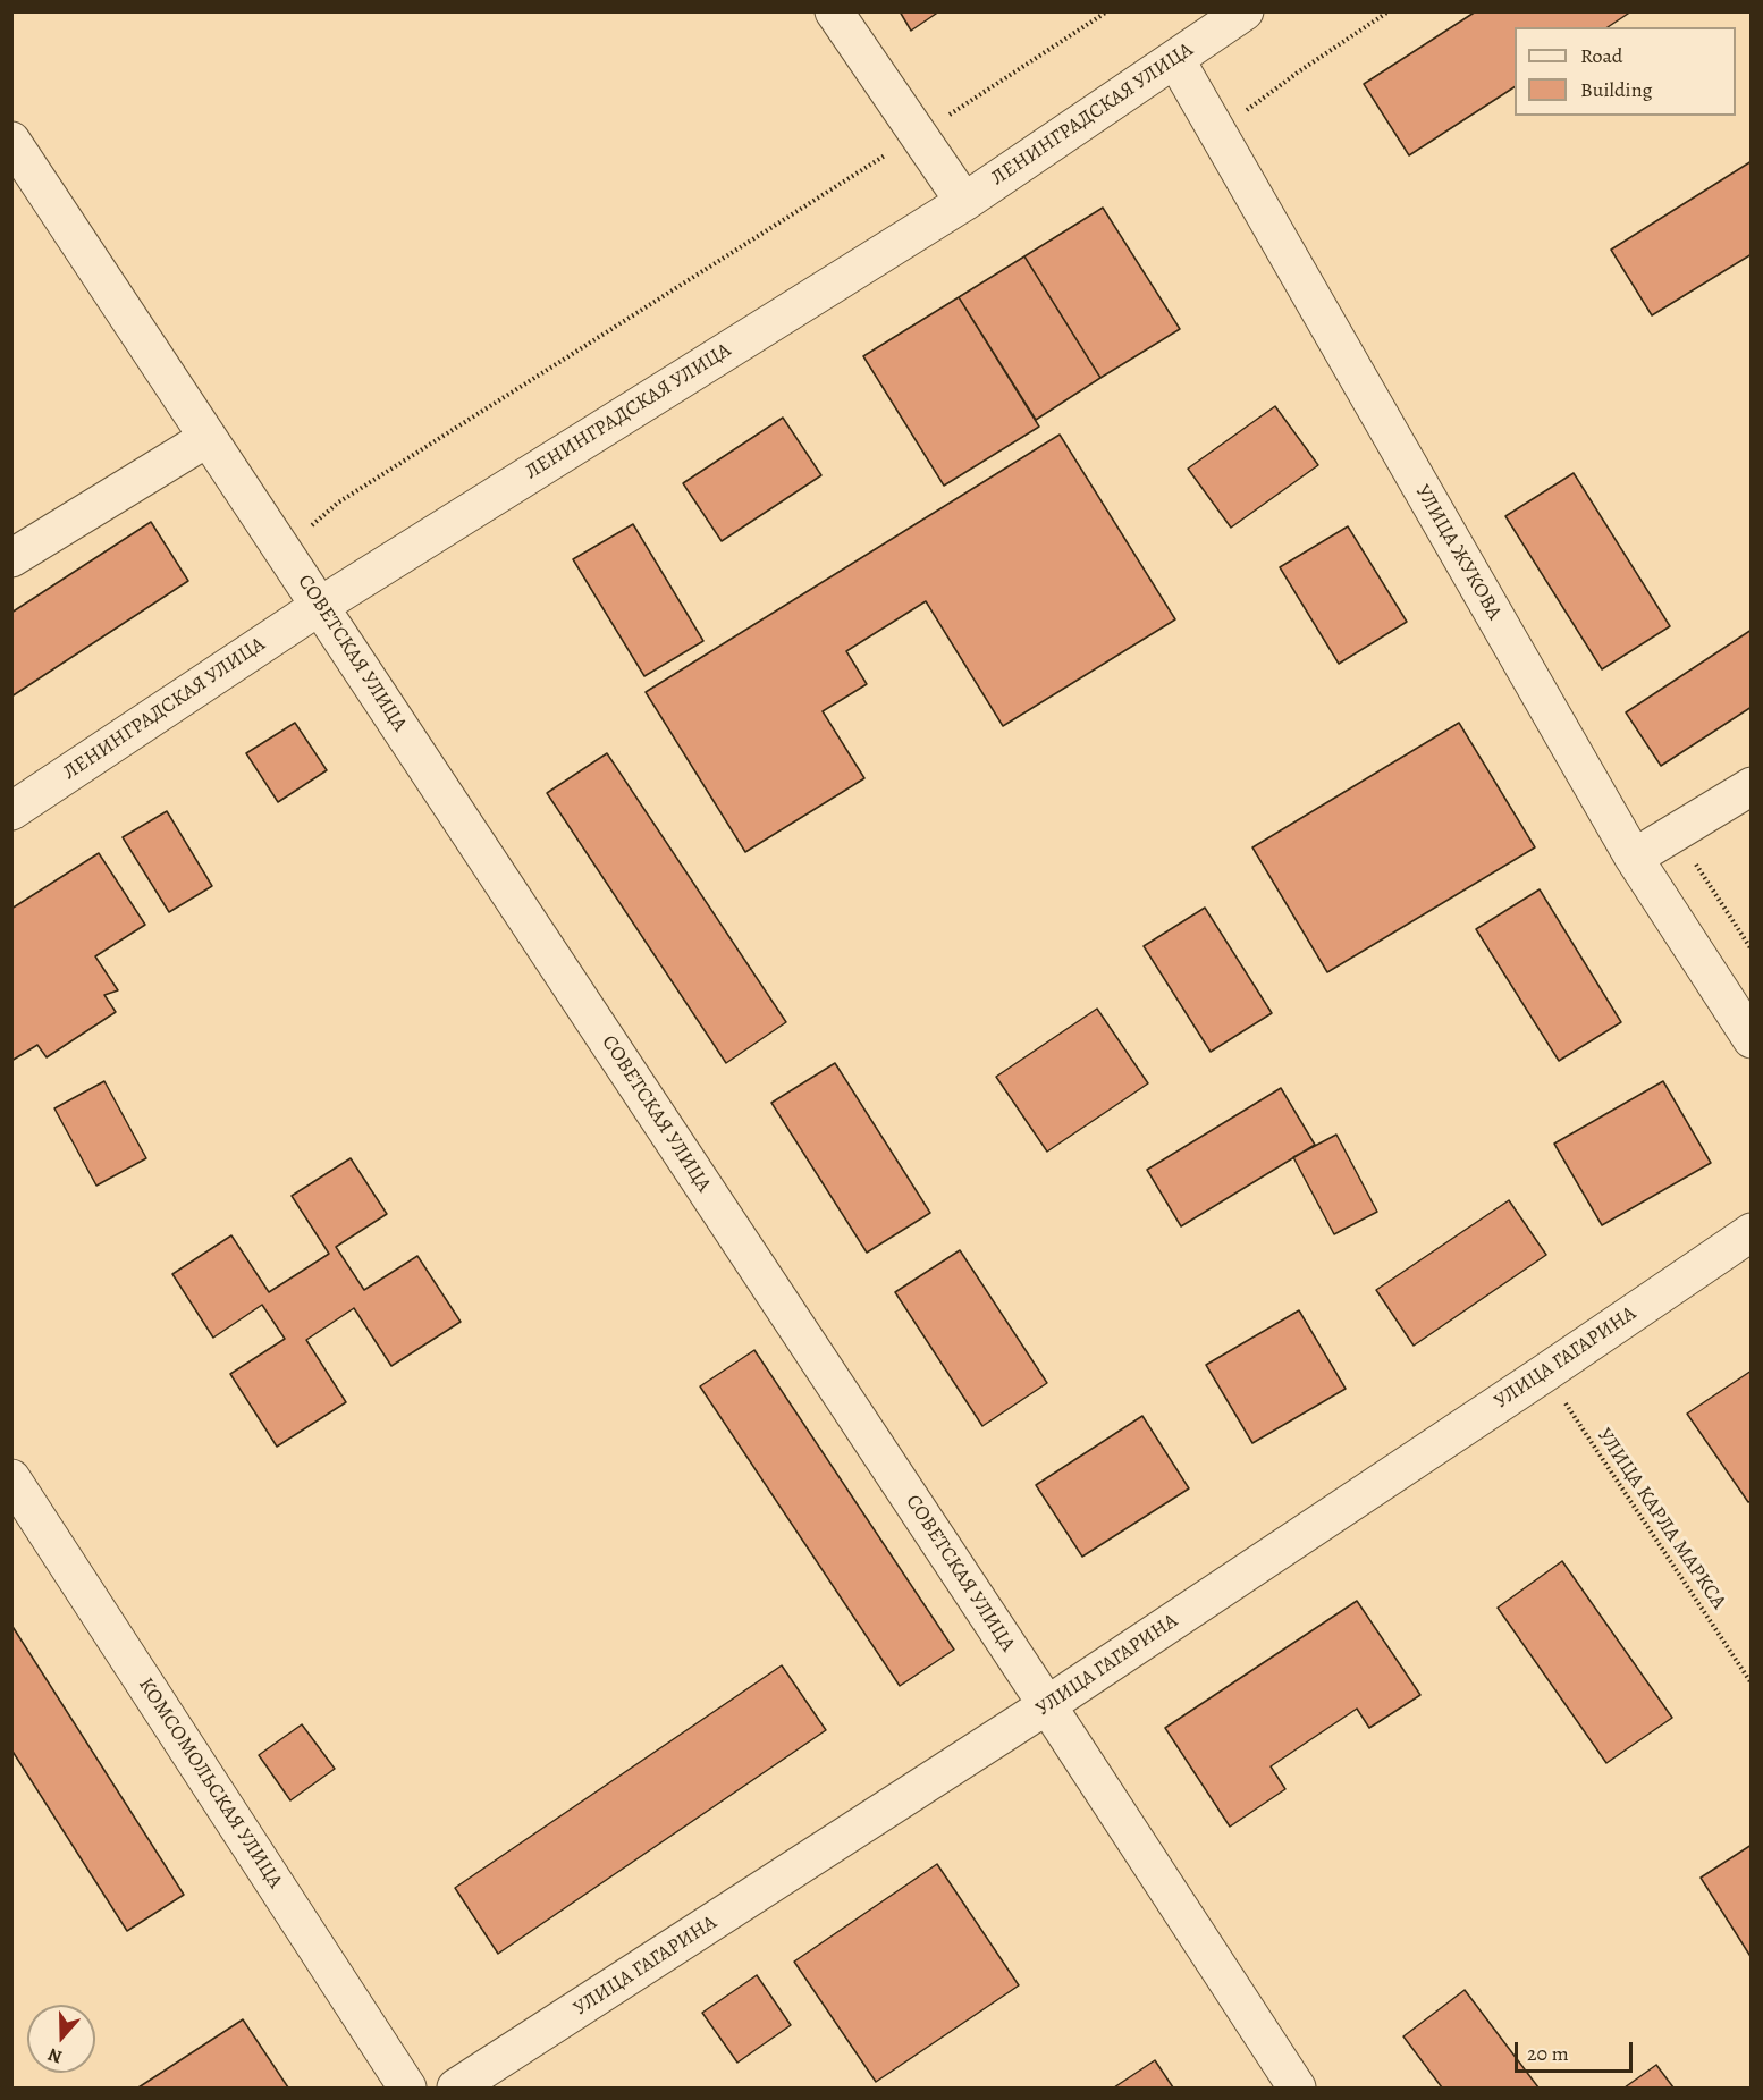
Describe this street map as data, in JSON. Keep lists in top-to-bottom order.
{
  "streets": {
    "street": [
      "ЛЕНИНГРАДСКАЯ УЛИЦА",
      "УЛИЦА ЖУКОВА",
      "СОВЕТСКАЯ УЛИЦА",
      "УЛИЦА ГАГАРИНА",
      "КОМСОМОЛЬСКАЯ УЛИЦА"
    ],
    "path": ["УЛИЦА КАРЛА МАРКСА"]
  },
  "crossings": [
    ["ЛЕНИНГРАДСКАЯ УЛИЦА", "УЛИЦА ЖУКОВА"],
    ["ЛЕНИНГРАДСКАЯ УЛИЦА", "СОВЕТСКАЯ УЛИЦА"],
    ["СОВЕТСКАЯ УЛИЦА", "УЛИЦА ГАГАРИНА"],
    ["УЛИЦА ГАГАРИНА", "УЛИЦА КАРЛА МАРКСА"]
  ],
  "legend": ["Road", "Building"],
  "scale_bar": "20 m",
  "north": "bottom"
}
